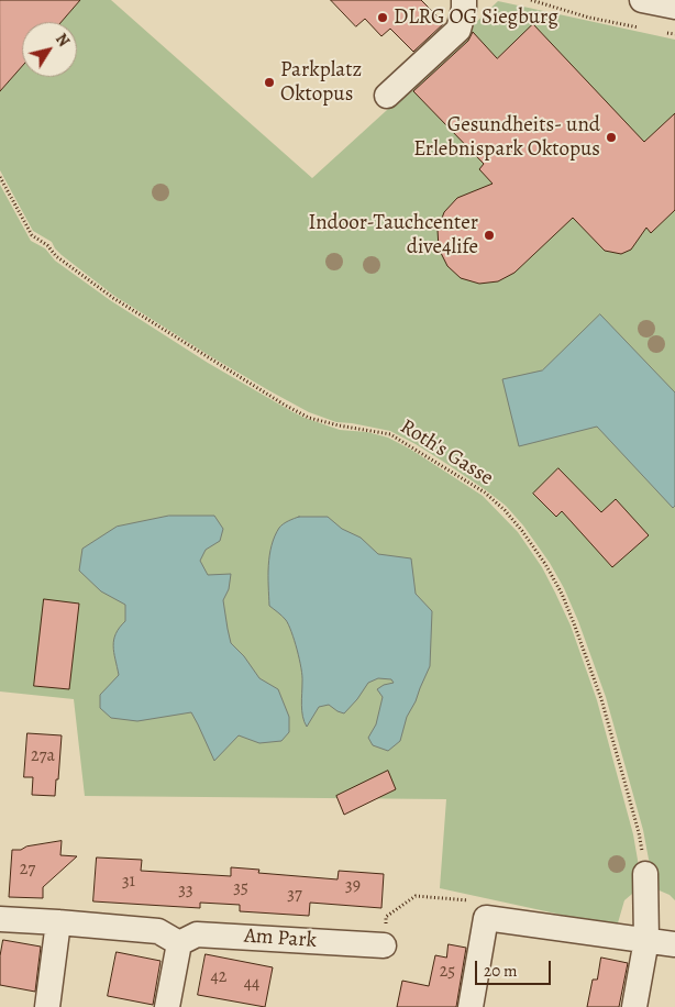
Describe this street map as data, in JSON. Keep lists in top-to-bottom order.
{
  "streets": {
    "street": ["Am Park"],
    "path": ["Roth's Gasse"]
  },
  "places": [
    "DLRG OG Siegburg",
    "Parkplatz Oktopus",
    "Gesundheits- und Erlebnispark Oktopus",
    "Indoor-Tauchcenter dive4life"
  ],
  "house_numbers": [
    "27a",
    "27",
    "31",
    "39",
    "35",
    "33",
    "37",
    "25",
    "42",
    "44"
  ],
  "scale_bar": "20 m",
  "north": "top right"
}
